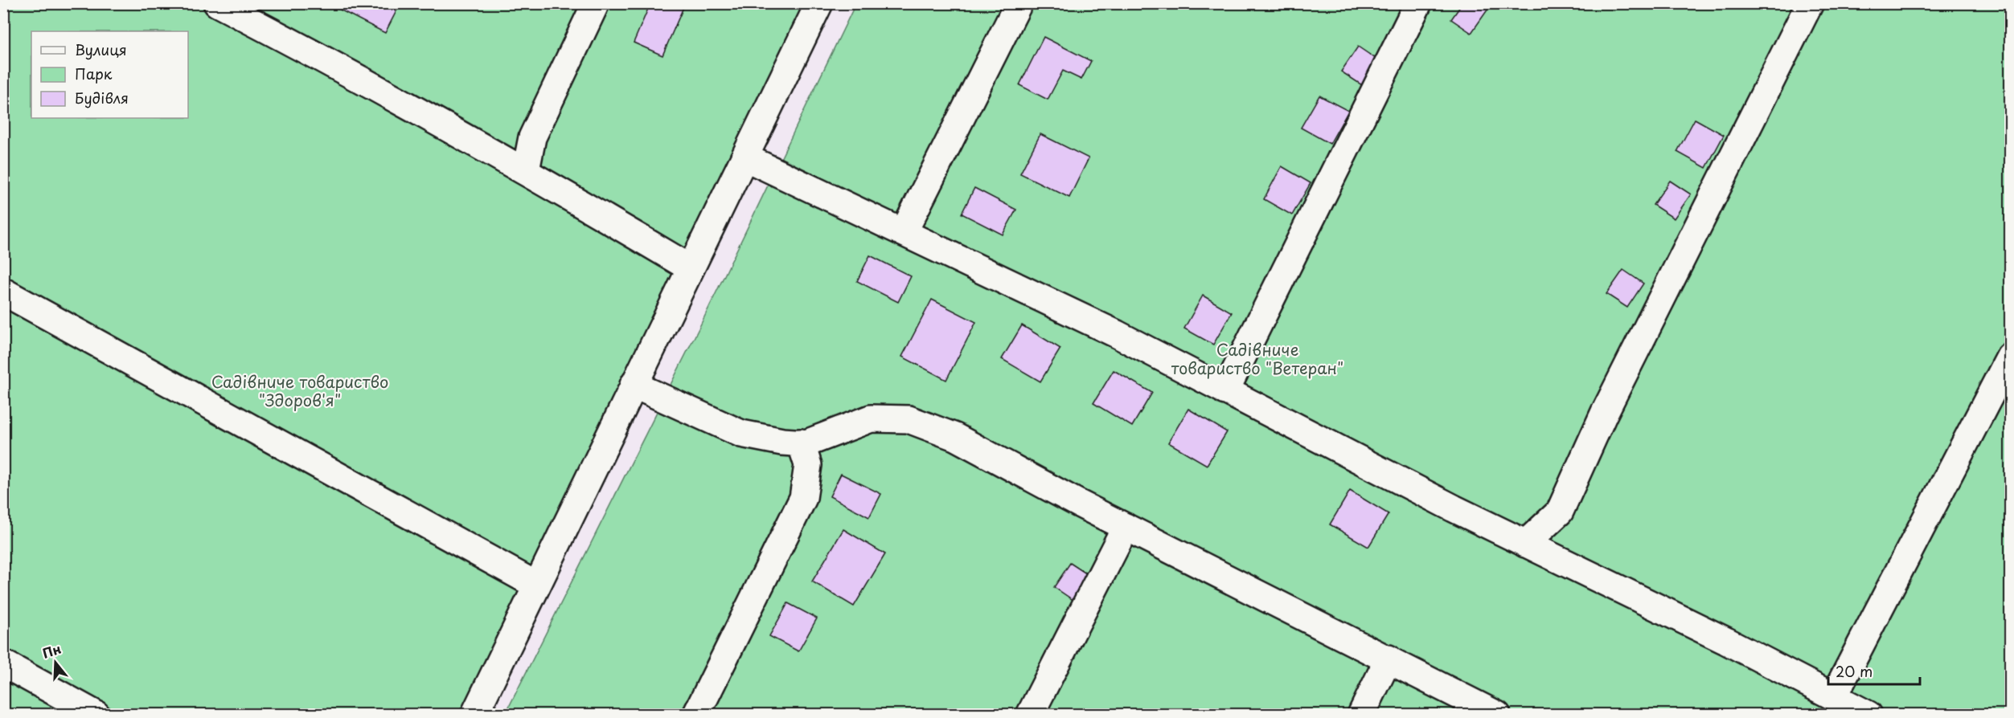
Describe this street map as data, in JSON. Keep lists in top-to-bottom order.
{
  "parks": ["Садівниче товариство \"Ветеран\"", "Садівниче товариство \"Здоров'я\""],
  "legend": ["Вулиця", "Парк", "Будівля"],
  "scale_bar": "20 m",
  "north": "top"
}
